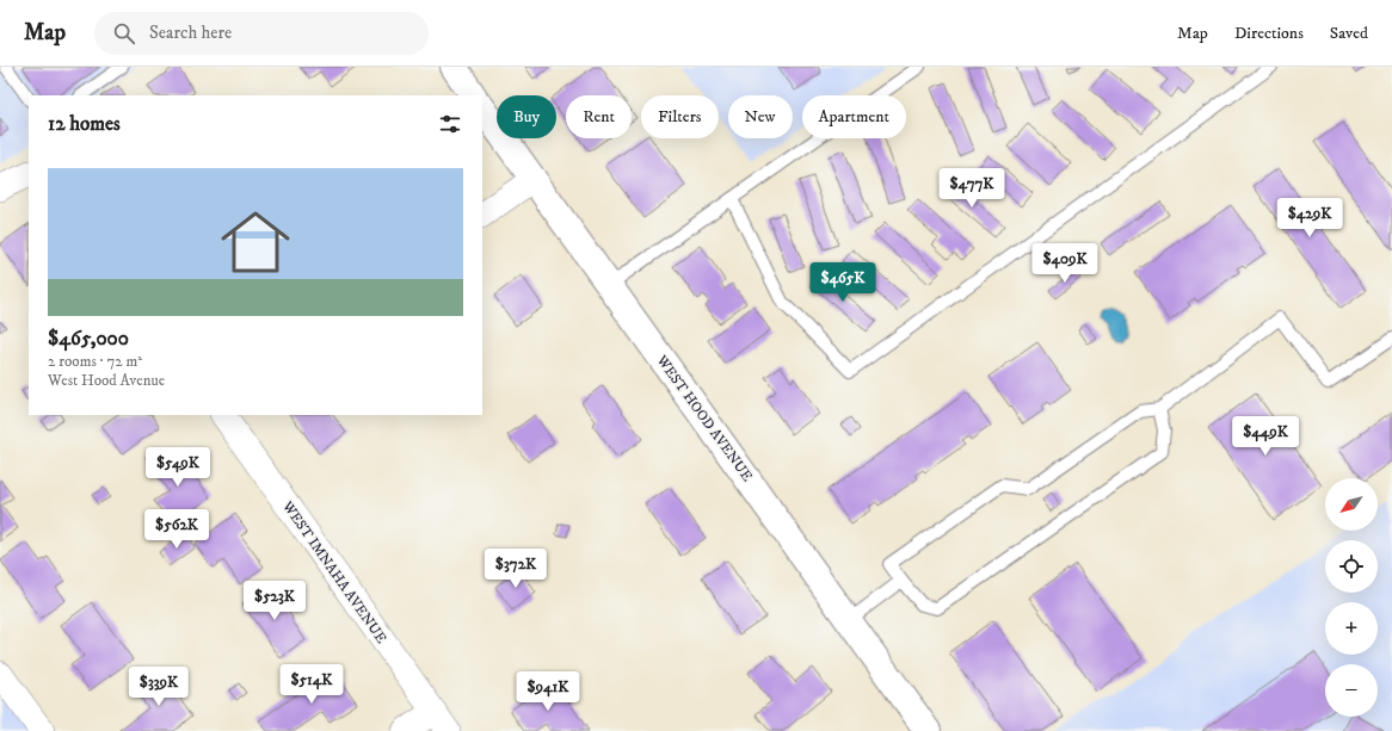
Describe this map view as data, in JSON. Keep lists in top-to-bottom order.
{
  "streets": {
    "street": ["WEST HOOD AVENUE", "WEST IMNAHA AVENUE"]
  },
  "north": "bottom left",
  "page": {
    "header": "Map",
    "search": "Search here",
    "nav": ["Map", "Directions", "Saved"],
    "chip": [
      "Buy",
      "Rent",
      "Filters",
      "New",
      "Apartment"
    ],
    "heading": "12 homes",
    "list": [
      {
        "name": "$465,000",
        "note": "2 rooms · 72 m² · West Hood Avenue"
      }
    ],
    "price": [
      "$477K",
      "$429K",
      "$409K",
      "$465K",
      "$449K",
      "$549K",
      "$562K",
      "$372K",
      "$523K",
      "$514K",
      "$339K",
      "$941K"
    ],
    "map_buttons": ["+", "−"]
  }
}
